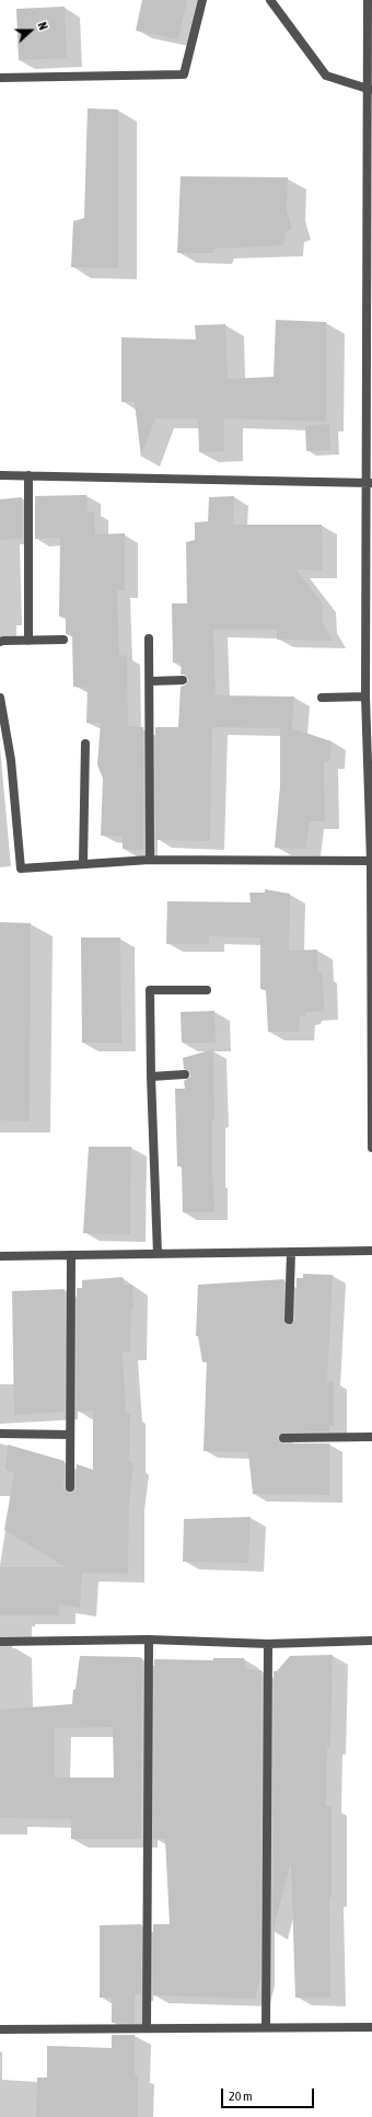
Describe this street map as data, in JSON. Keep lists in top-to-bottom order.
{
  "scale_bar": "20 m",
  "north": "right"
}
